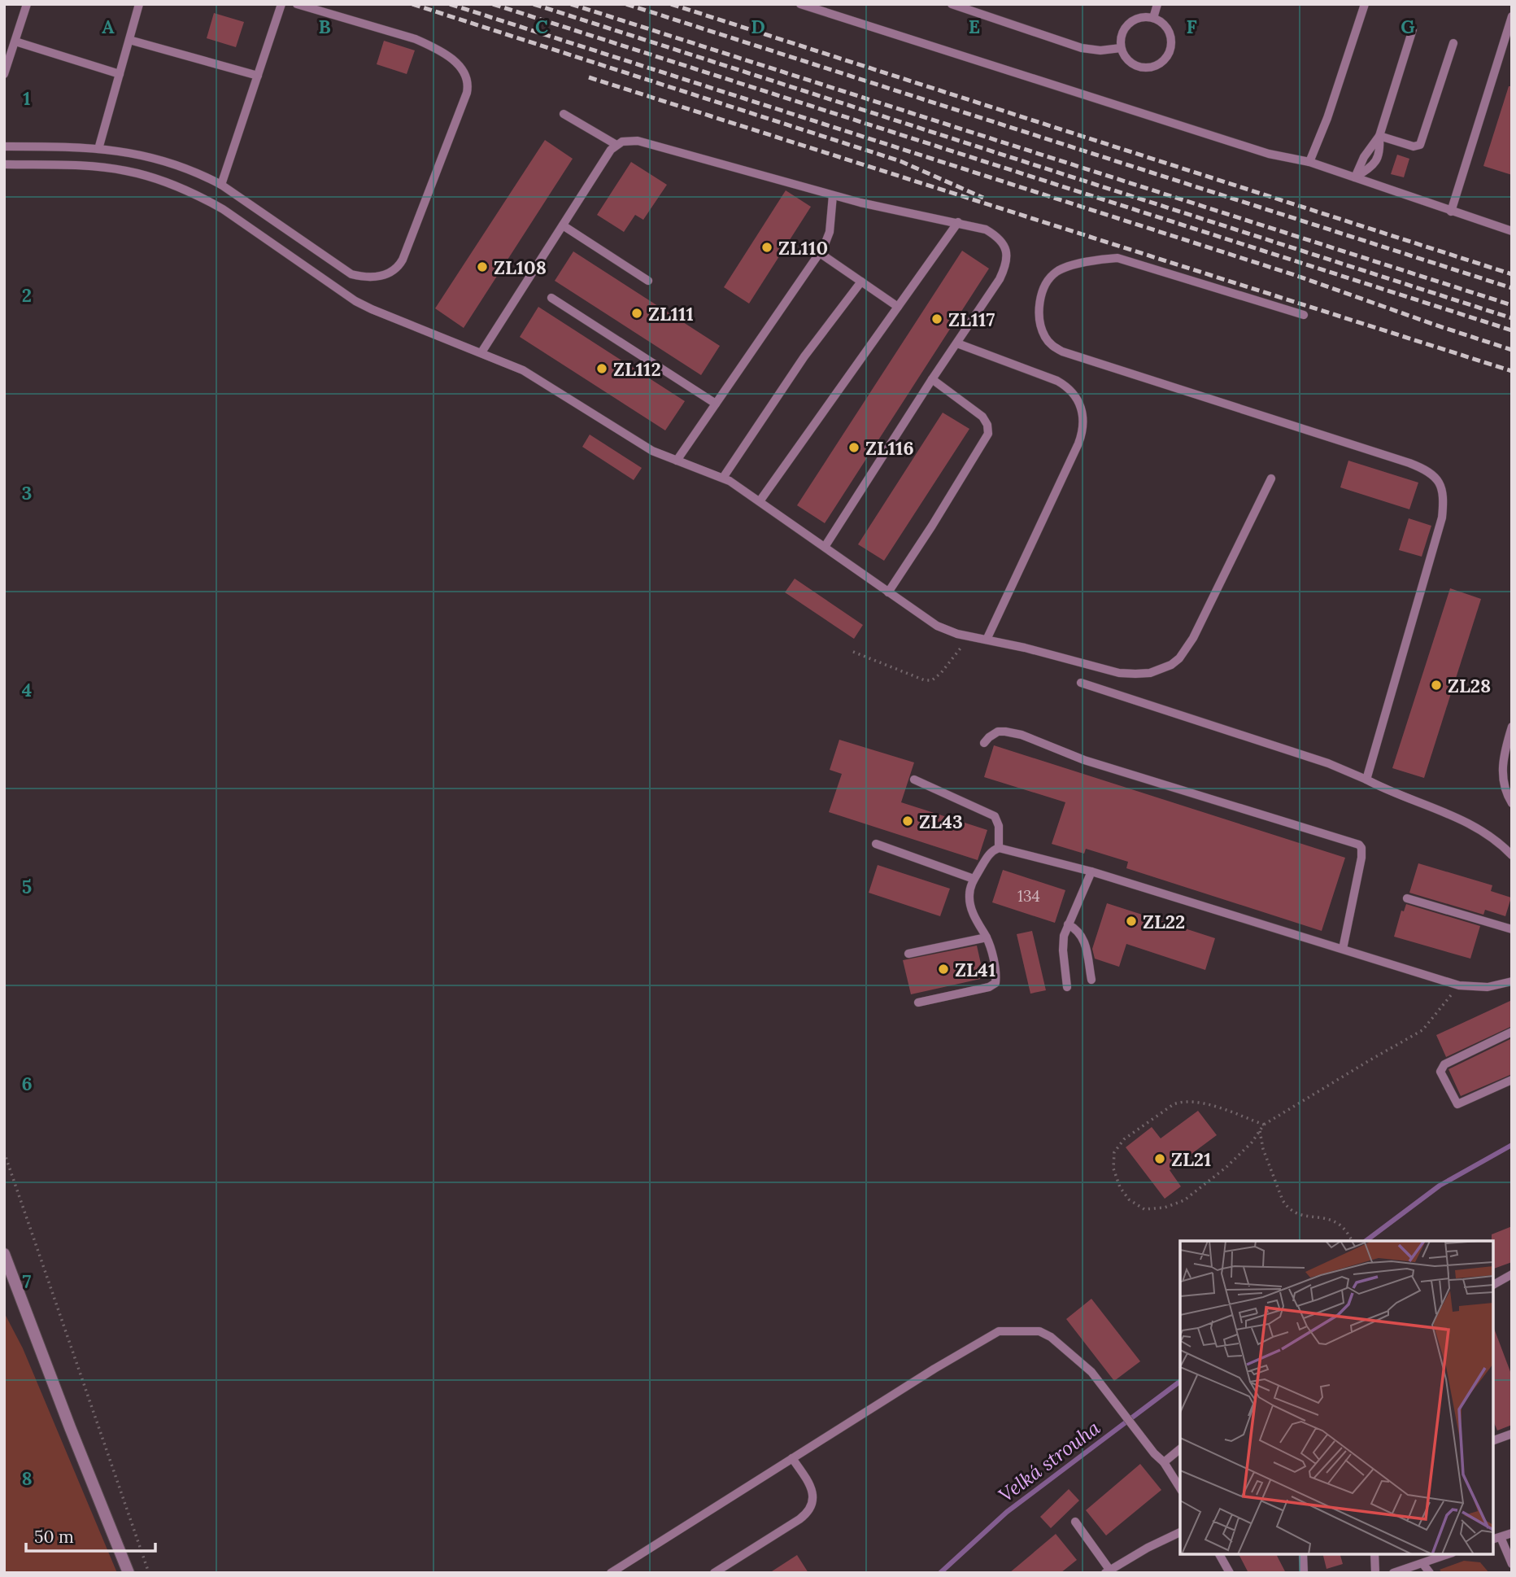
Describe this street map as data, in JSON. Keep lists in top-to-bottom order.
{
  "water": ["Velká strouha"],
  "places": [
    "ZL110",
    "ZL108",
    "ZL111",
    "ZL117",
    "ZL112",
    "ZL116",
    "ZL28",
    "ZL43",
    "ZL22",
    "ZL41",
    "ZL21"
  ],
  "house_numbers": ["134"],
  "scale_bar": "50 m",
  "grid": {
    "columns": [
      "A",
      "B",
      "C",
      "D",
      "E",
      "F",
      "G"
    ],
    "rows": [
      "1",
      "2",
      "3",
      "4",
      "5",
      "6",
      "7",
      "8"
    ]
  }
}
